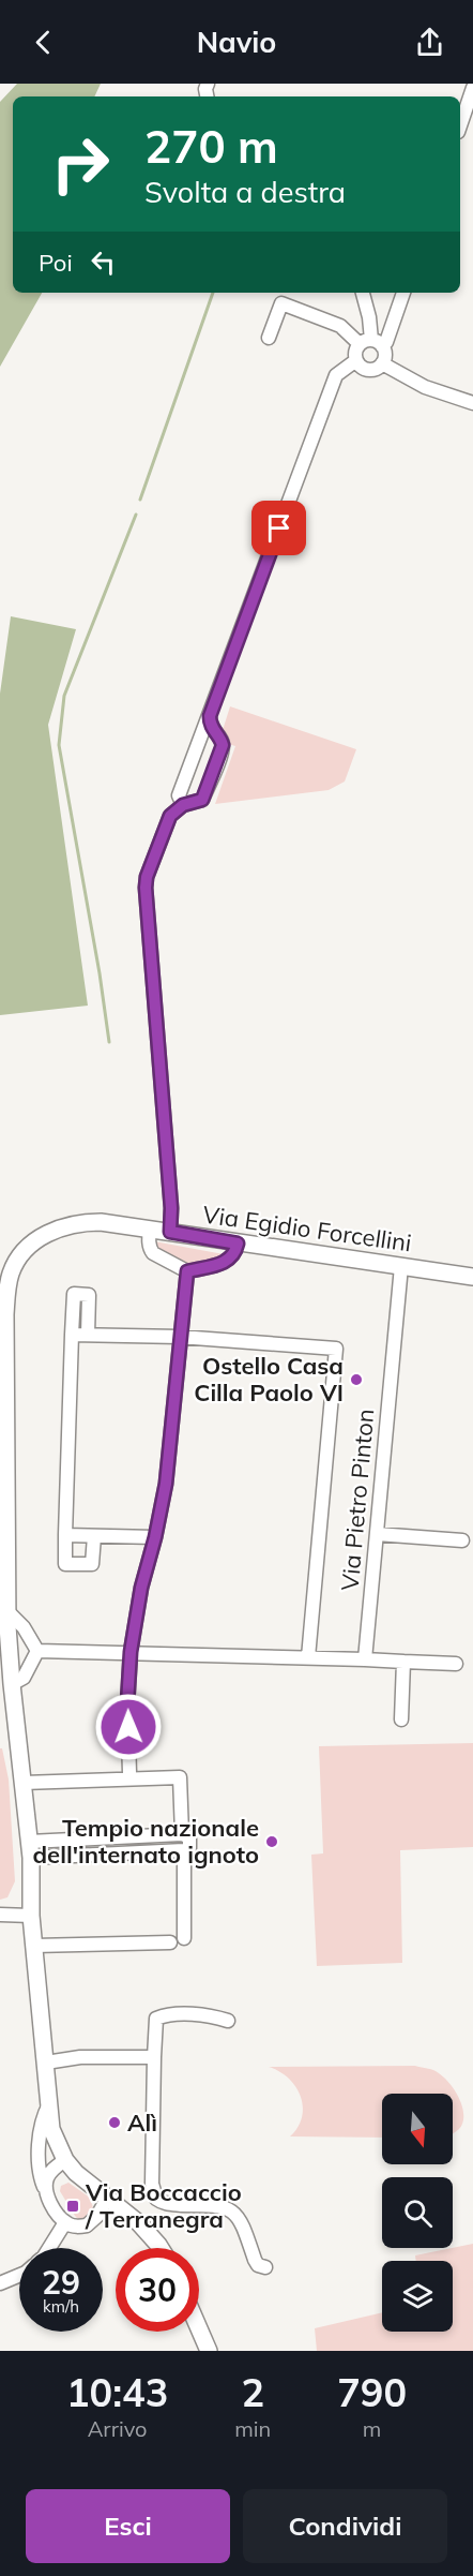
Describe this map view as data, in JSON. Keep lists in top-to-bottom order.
{
  "streets": {
    "street": ["Via Egidio Forcellini", "Via Pietro Pinton"]
  },
  "crossings": [
    ["Via Egidio Forcellini", "Via Pietro Pinton"]
  ],
  "places": {
    "other": ["Ostello Casa Cilla Paolo VI", "Tempio nazionale dell'internato ignoto", "Alì"],
    "transit": ["Via Boccaccio / Terranegra"]
  },
  "north": "bottom",
  "page": {
    "header": "Navio",
    "turn": ["270 m", "Svolta a destra"],
    "then": "Poi",
    "speed": "29 km/h",
    "limit": "30",
    "eta": [
      "10:43",
      "Arrivo",
      "2",
      "min",
      "790",
      "m"
    ],
    "buttons": ["Esci", "Condividi"]
  }
}
